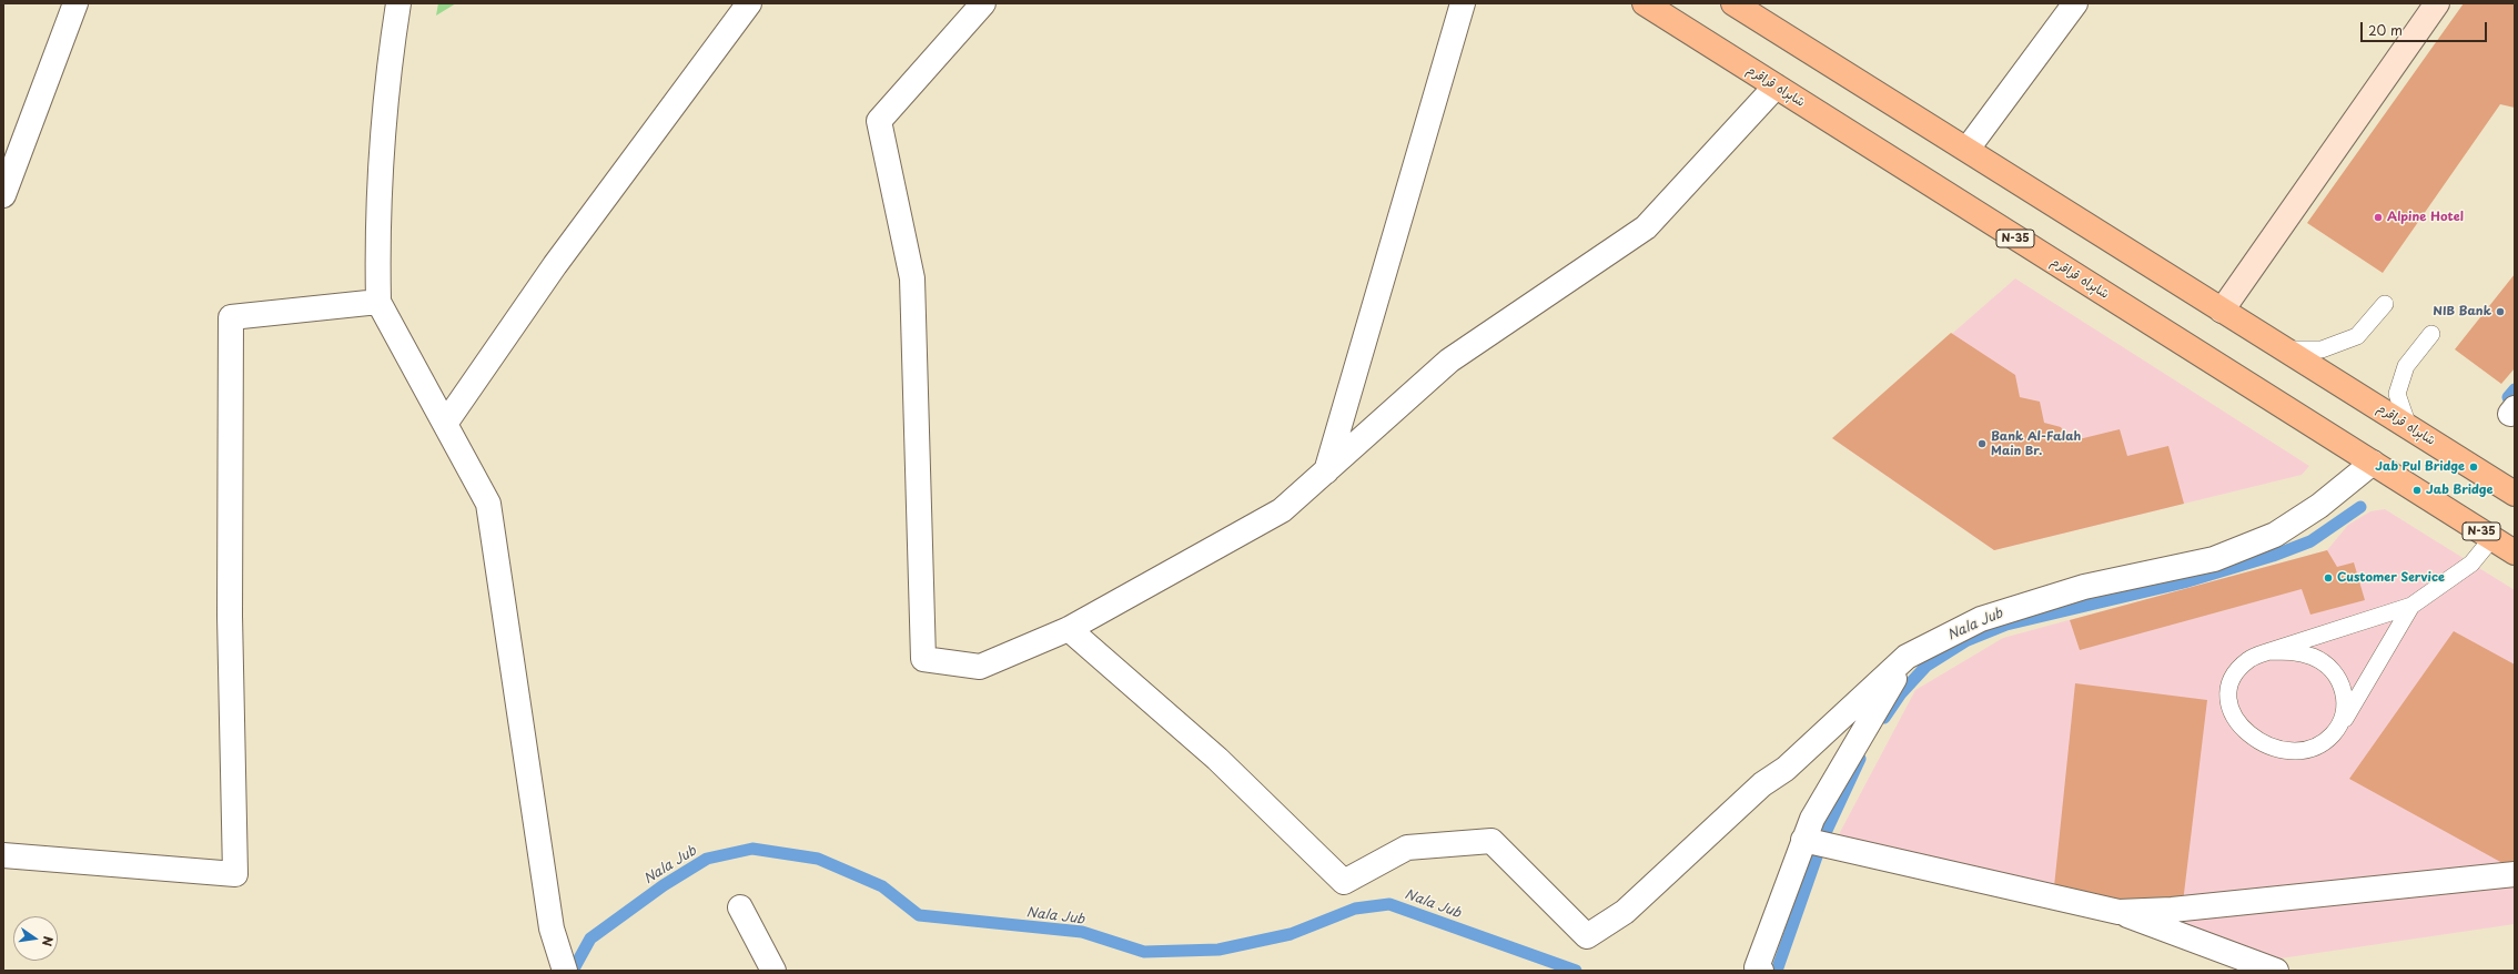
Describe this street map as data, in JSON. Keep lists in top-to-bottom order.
{
  "streets": {
    "highway": ["شاہراہ قراقرم", "N-35"]
  },
  "water": ["Nala Jub"],
  "places": [
    "Alpine Hotel",
    "NIB Bank",
    "Bank Al-Falah Main Br.",
    "Jab Pul Bridge",
    "Jab Bridge",
    "Customer Service"
  ],
  "scale_bar": "20 m",
  "north": "right"
}
